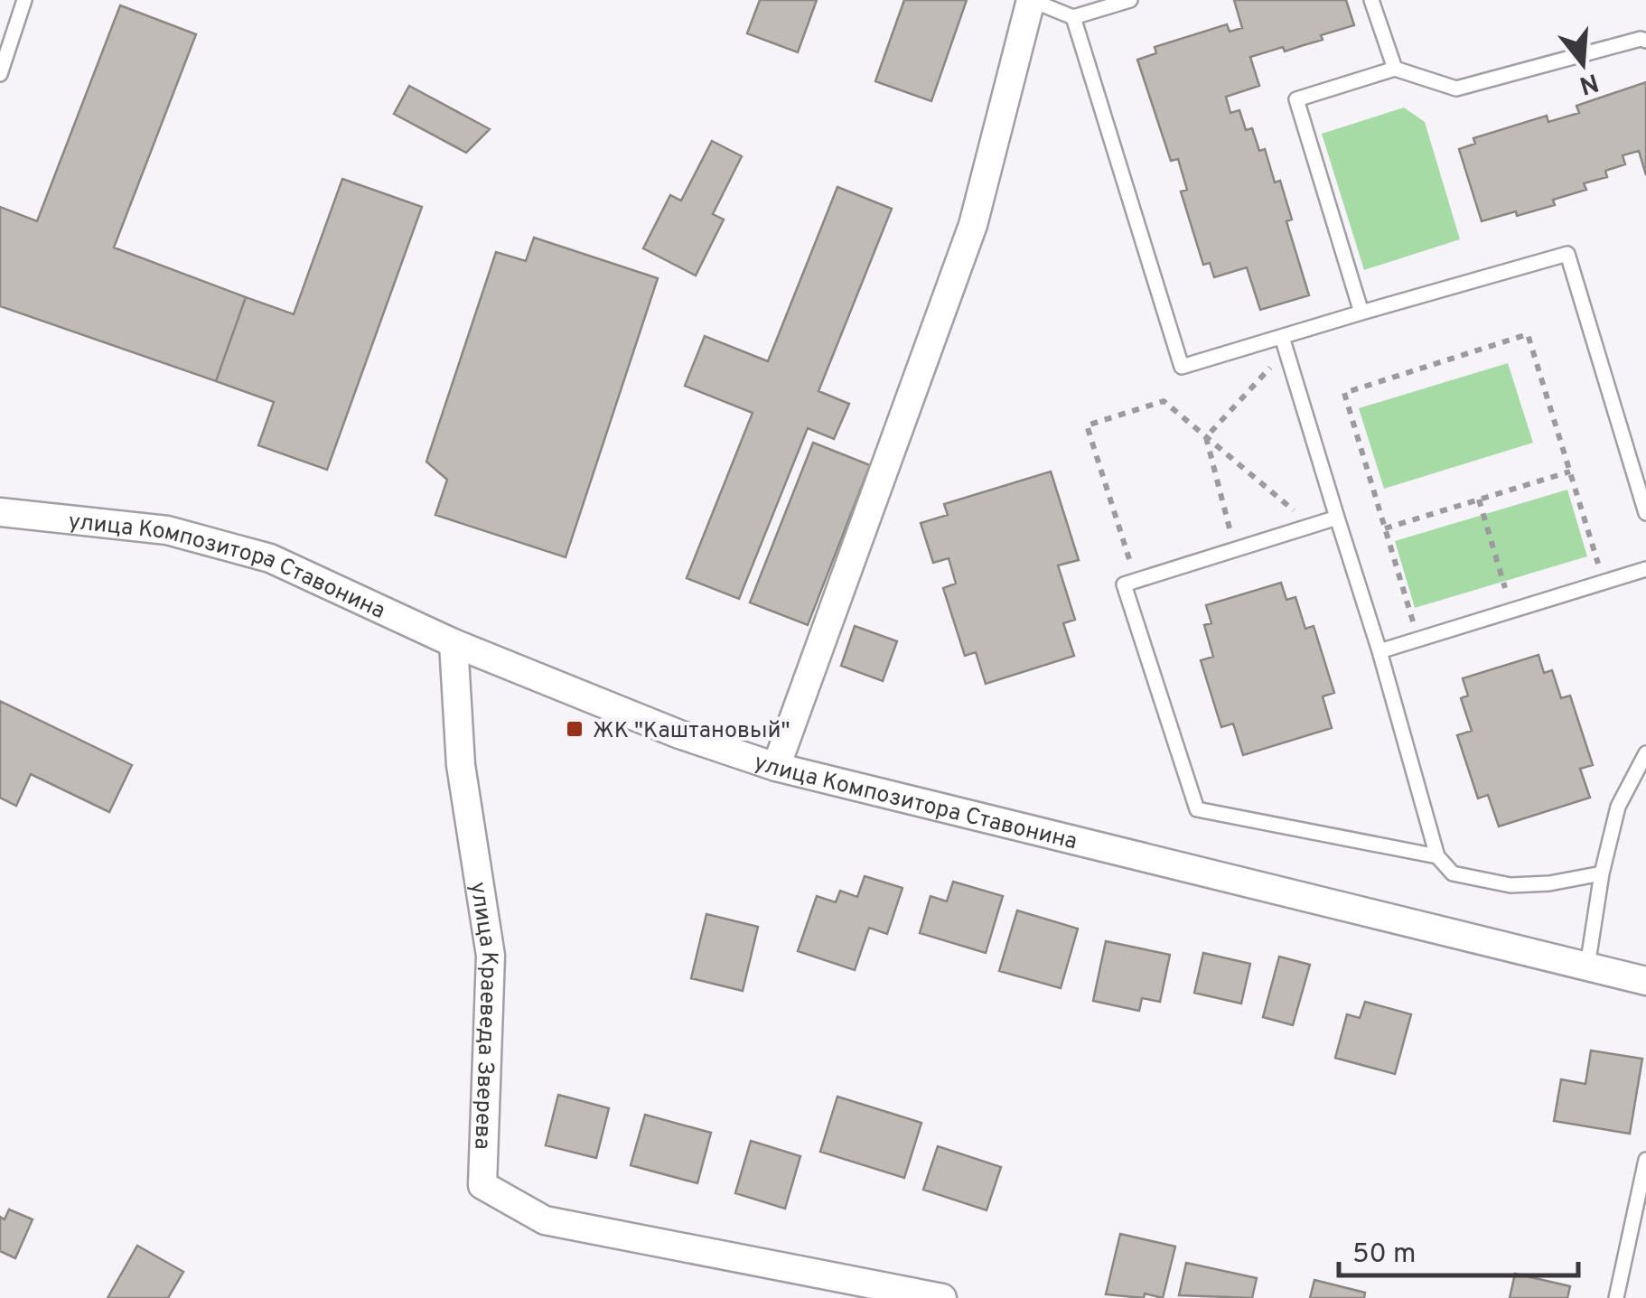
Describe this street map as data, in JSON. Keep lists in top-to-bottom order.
{
  "streets": {
    "street": ["улица Композитора Ставонина", "улица Краеведа Зверева"]
  },
  "crossings": [
    ["улица Композитора Ставонина", "улица Краеведа Зверева"]
  ],
  "places": {
    "transit": ["ЖК \"Каштановый\""]
  },
  "scale_bar": "50 m",
  "north": "bottom"
}
